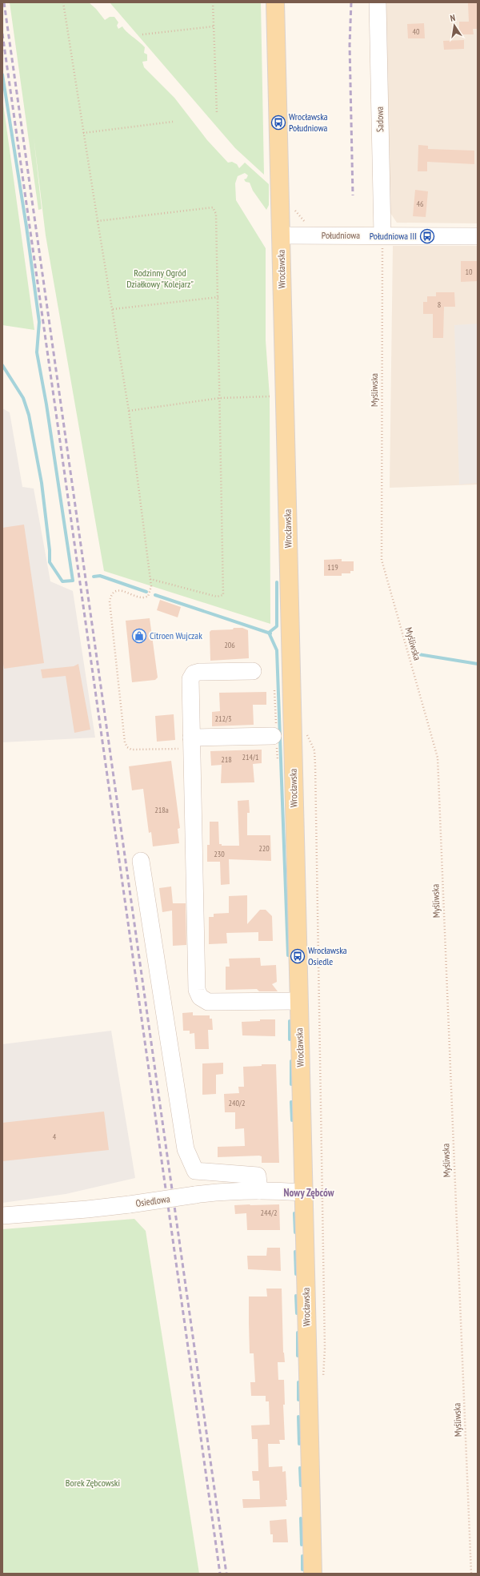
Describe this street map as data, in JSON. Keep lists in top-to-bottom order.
{
  "streets": {
    "main road": ["Wrocławska"],
    "street": ["Sadowa", "Południowa", "Osiedlowa"],
    "path": ["Myśliwska"]
  },
  "crossings": [
    ["Sadowa", "Południowa"],
    ["Sadowa", "Myśliwska"],
    ["Południowa", "Wrocławska"],
    ["Południowa", "Myśliwska"],
    ["Wrocławska", "Osiedlowa"]
  ],
  "districts": ["Nowy Zębców"],
  "parks": ["Rodzinny Ogród Działkowy \"Kolejarz\"", "Borek Zębcowski"],
  "places": {
    "bus stop": ["Wrocławska Południowa", "Południowa III", "Wrocławska Osiedle"],
    "shop": ["Citroen Wujczak"]
  },
  "house_numbers": [
    "40",
    "46",
    "10",
    "8",
    "119",
    "206",
    "212/3",
    "214/1",
    "218",
    "218a",
    "220",
    "230",
    "240/2",
    "4",
    "244/2"
  ],
  "north": "top"
}
